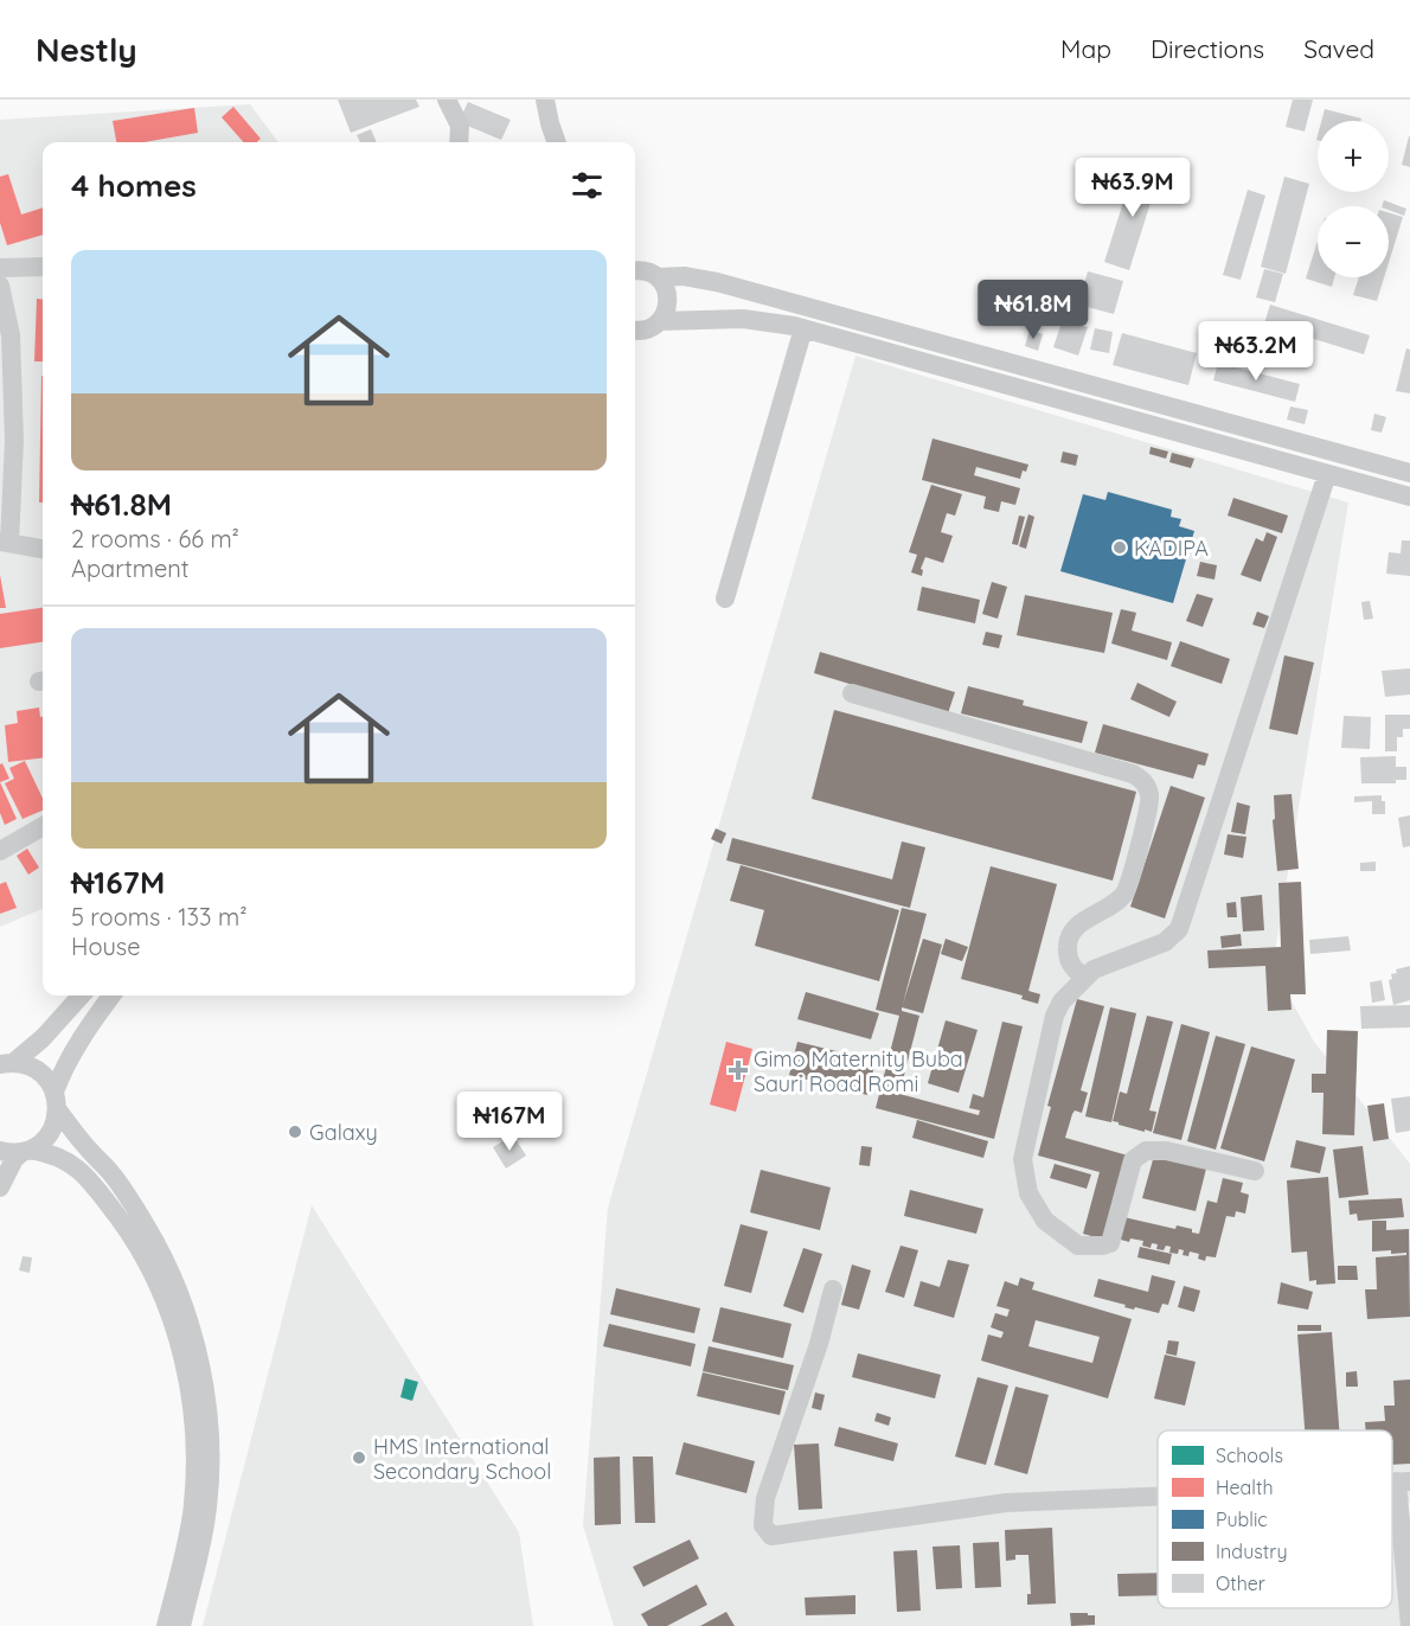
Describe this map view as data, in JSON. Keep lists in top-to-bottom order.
{
  "places": {
    "other": ["KADIPA", "Galaxy", "HMS International Secondary School"],
    "health": ["Gimo Maternity Buba Sauri Road Romi"]
  },
  "legend": [
    "Schools",
    "Health",
    "Public",
    "Industry",
    "Other"
  ],
  "page": {
    "header": "Nestly",
    "nav": ["Map", "Directions", "Saved"],
    "map_buttons": ["+", "−"],
    "heading": "4 homes",
    "price": [
      "₦63.9M",
      "₦61.8M",
      "₦63.2M",
      "₦167M"
    ],
    "list": [
      {
        "name": "₦61.8M",
        "note": "2 rooms · 66 m² · Apartment"
      },
      {
        "name": "₦167M",
        "note": "5 rooms · 133 m² · House"
      }
    ]
  }
}
